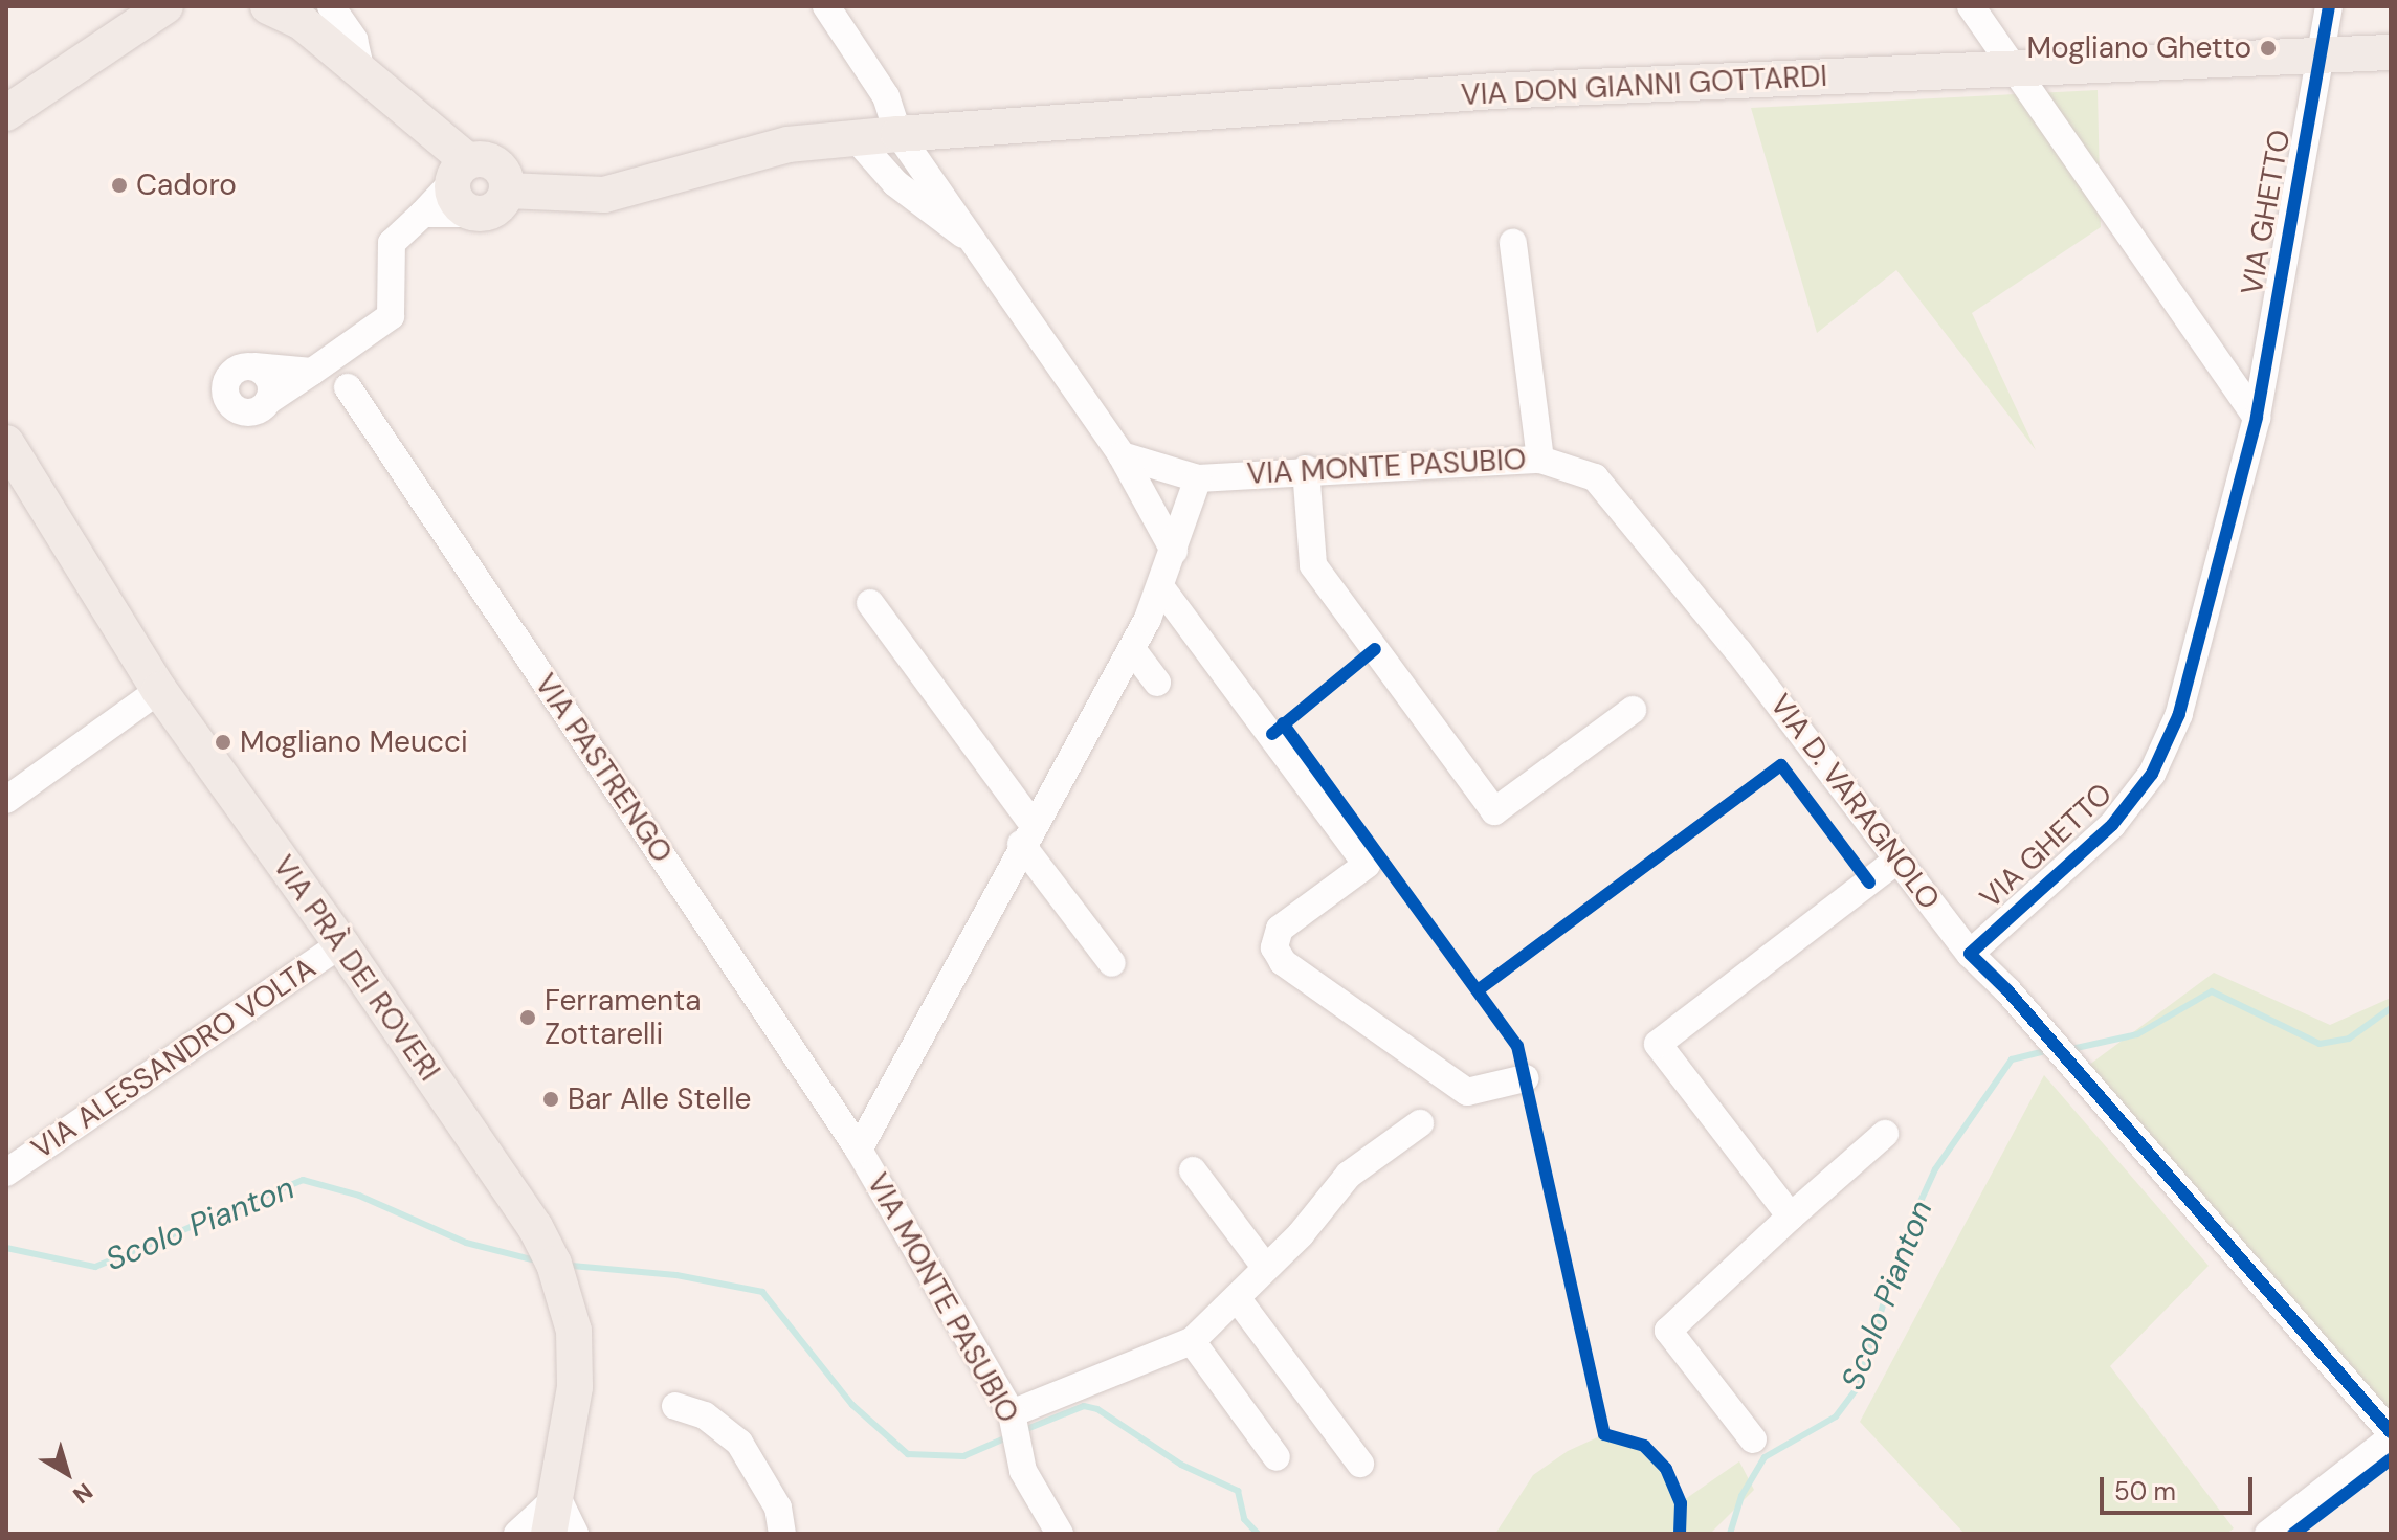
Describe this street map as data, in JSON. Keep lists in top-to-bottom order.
{
  "streets": {
    "main road": ["VIA DON GIANNI GOTTARDI", "VIA PRÀ DEI ROVERI"],
    "street": [
      "VIA GHETTO",
      "VIA MONTE PASUBIO",
      "VIA PASTRENGO",
      "VIA D. VARAGNOLO",
      "VIA ALESSANDRO VOLTA"
    ]
  },
  "crossings": [
    ["VIA DON GIANNI GOTTARDI", "VIA GHETTO"],
    ["VIA GHETTO", "VIA D. VARAGNOLO"],
    ["VIA MONTE PASUBIO", "VIA PASTRENGO"],
    ["VIA MONTE PASUBIO", "VIA D. VARAGNOLO"],
    ["VIA PRÀ DEI ROVERI", "VIA ALESSANDRO VOLTA"]
  ],
  "water": ["Scolo Pianton"],
  "places": [
    "Mogliano Ghetto",
    "Cadoro",
    "Mogliano Meucci",
    "Ferramenta Zottarelli",
    "Bar Alle Stelle"
  ],
  "scale_bar": "50 m",
  "north": "bottom right"
}
